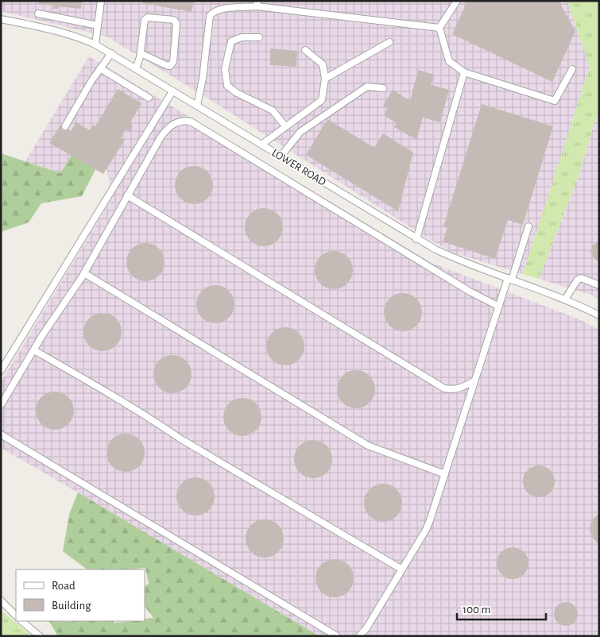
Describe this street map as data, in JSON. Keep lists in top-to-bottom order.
{
  "streets": {
    "street": ["LOWER ROAD"]
  },
  "legend": ["Road", "Building"],
  "scale_bar": "100 m"
}
